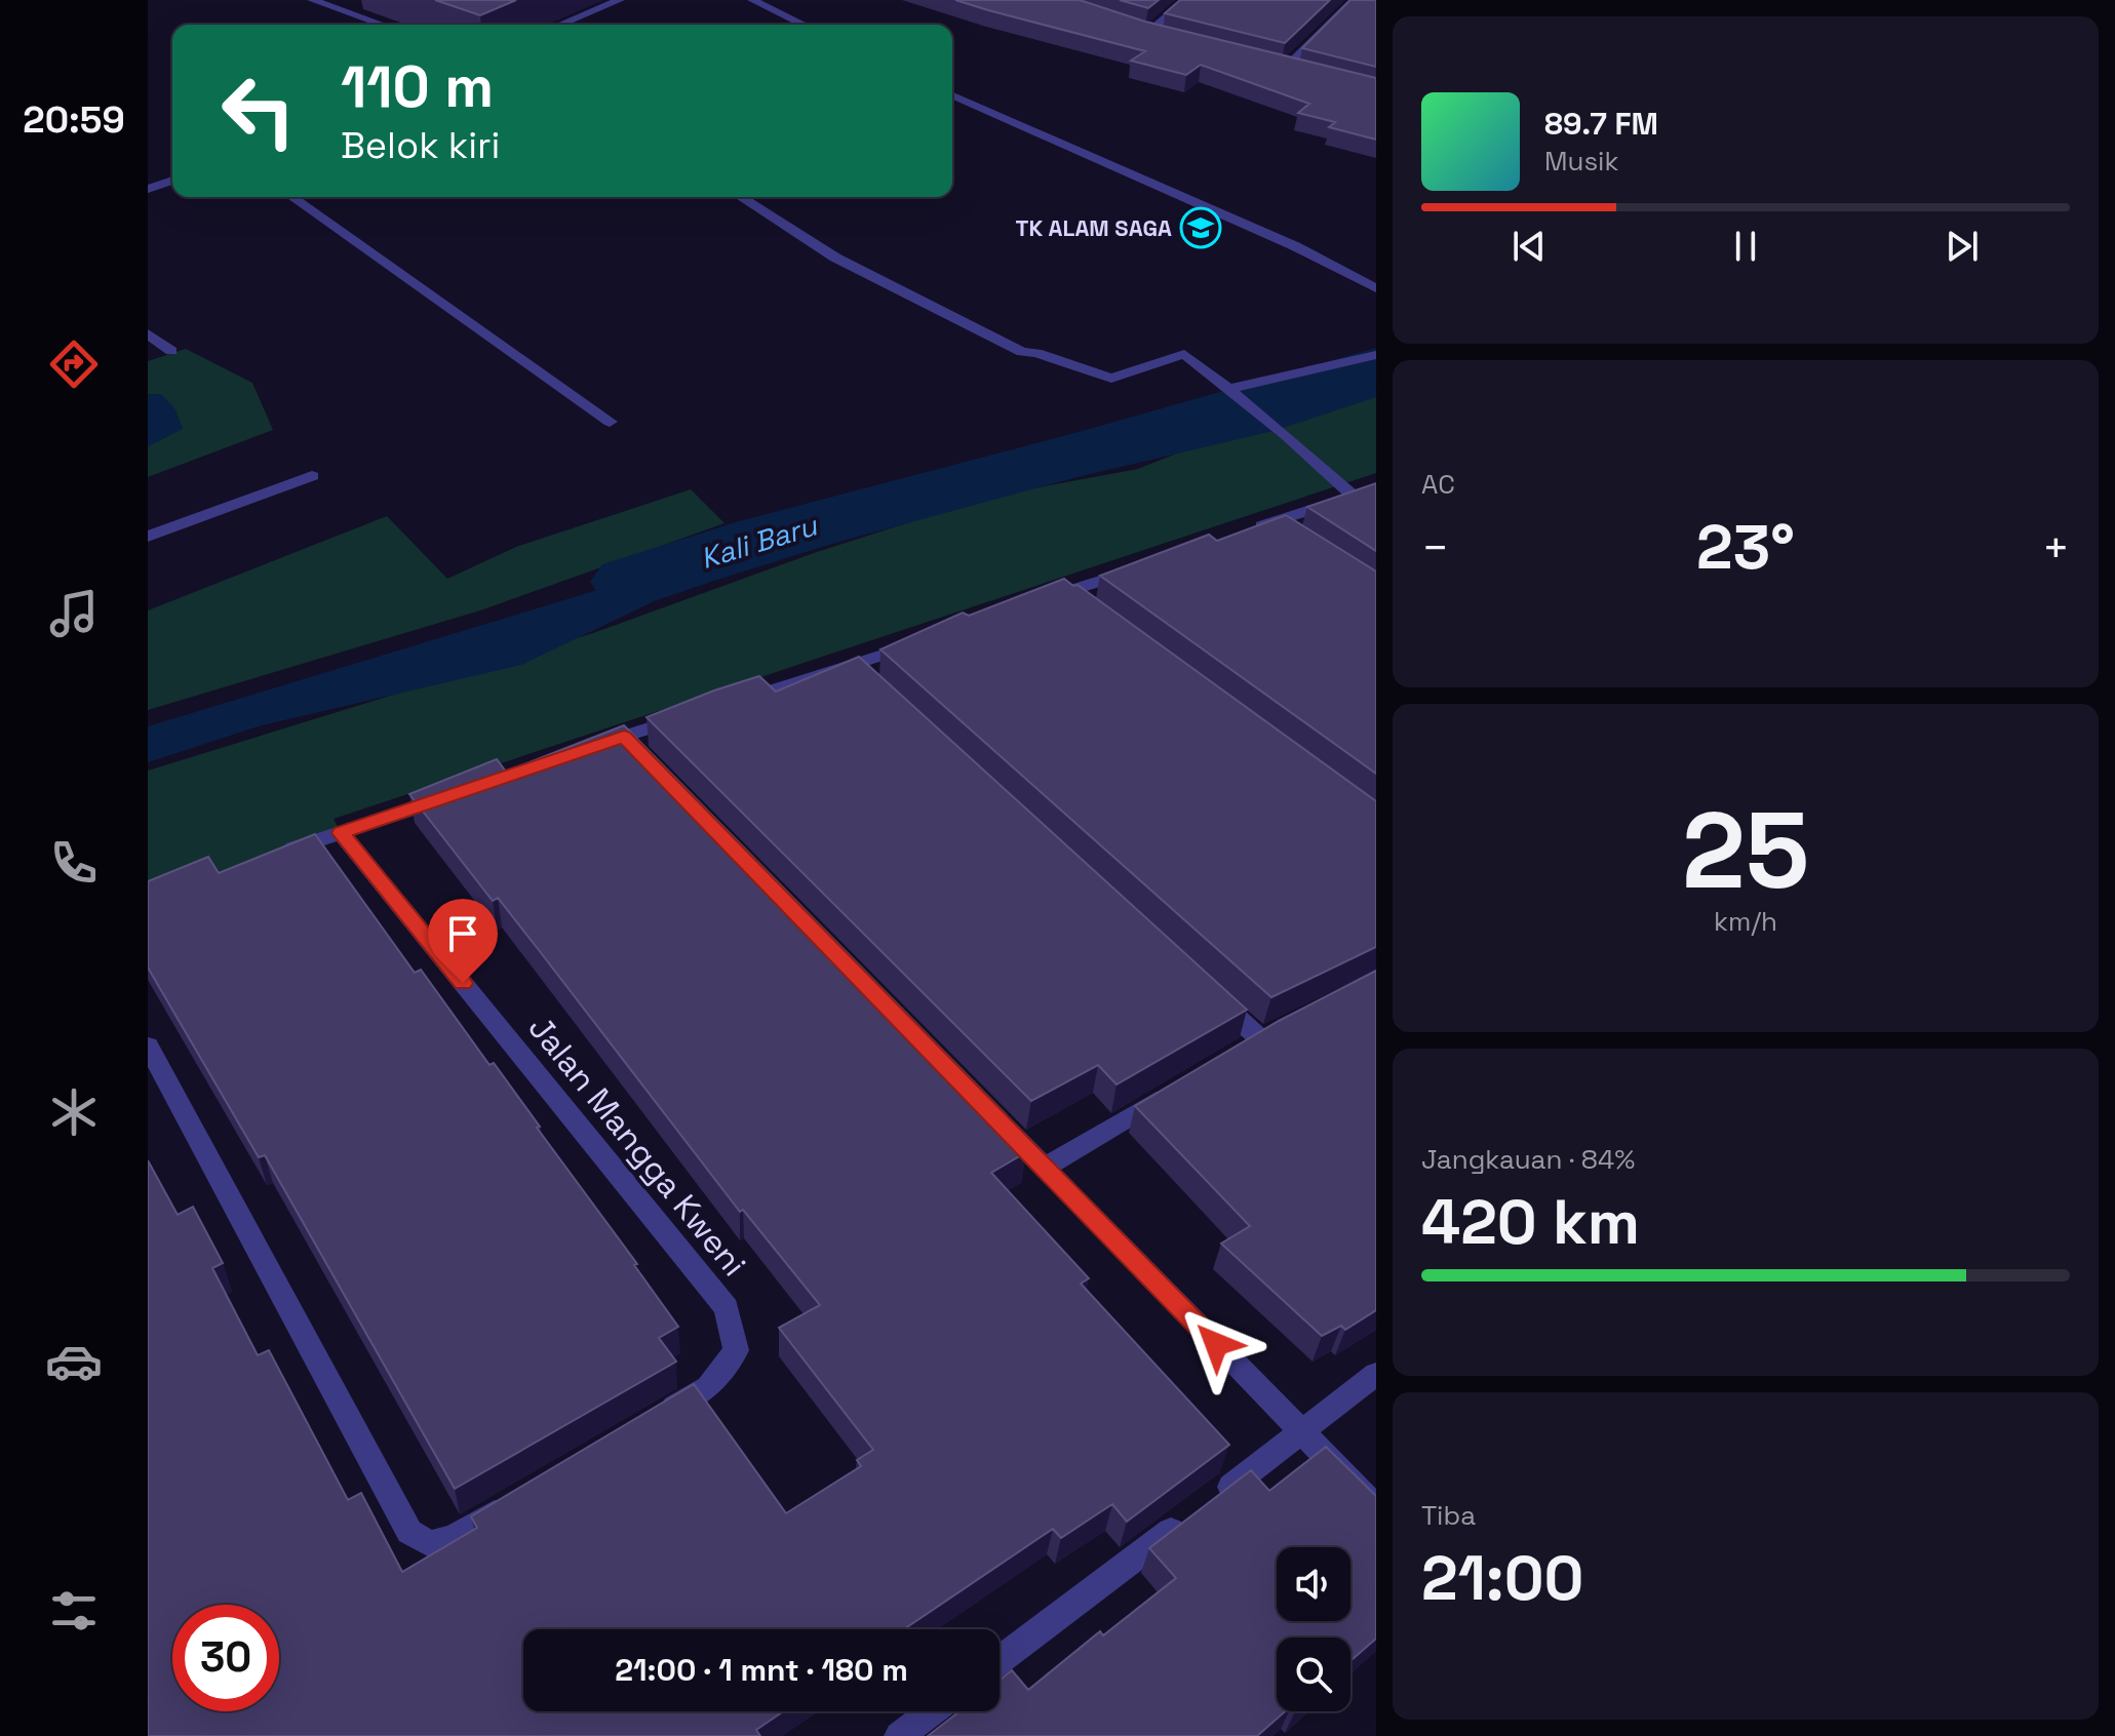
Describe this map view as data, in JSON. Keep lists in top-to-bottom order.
{
  "streets": {
    "street": ["Jalan Mangga Kweni"]
  },
  "water": ["Kali Baru"],
  "places": {
    "school or university": ["TK ALAM SAGA"]
  },
  "page": {
    "tabs": "20:59",
    "turn": ["110 m", "Belok kiri"],
    "song": ["89.7 FM", "Musik"],
    "tile": [
      "AC",
      ["25", "km/h"],
      ["Jangkauan · 84%", "420 km"],
      ["Tiba", "21:00"]
    ],
    "heat": ["−", "23°", "+"],
    "limit": "30",
    "trip": "21:00 · 1 mnt · 180 m"
  }
}
